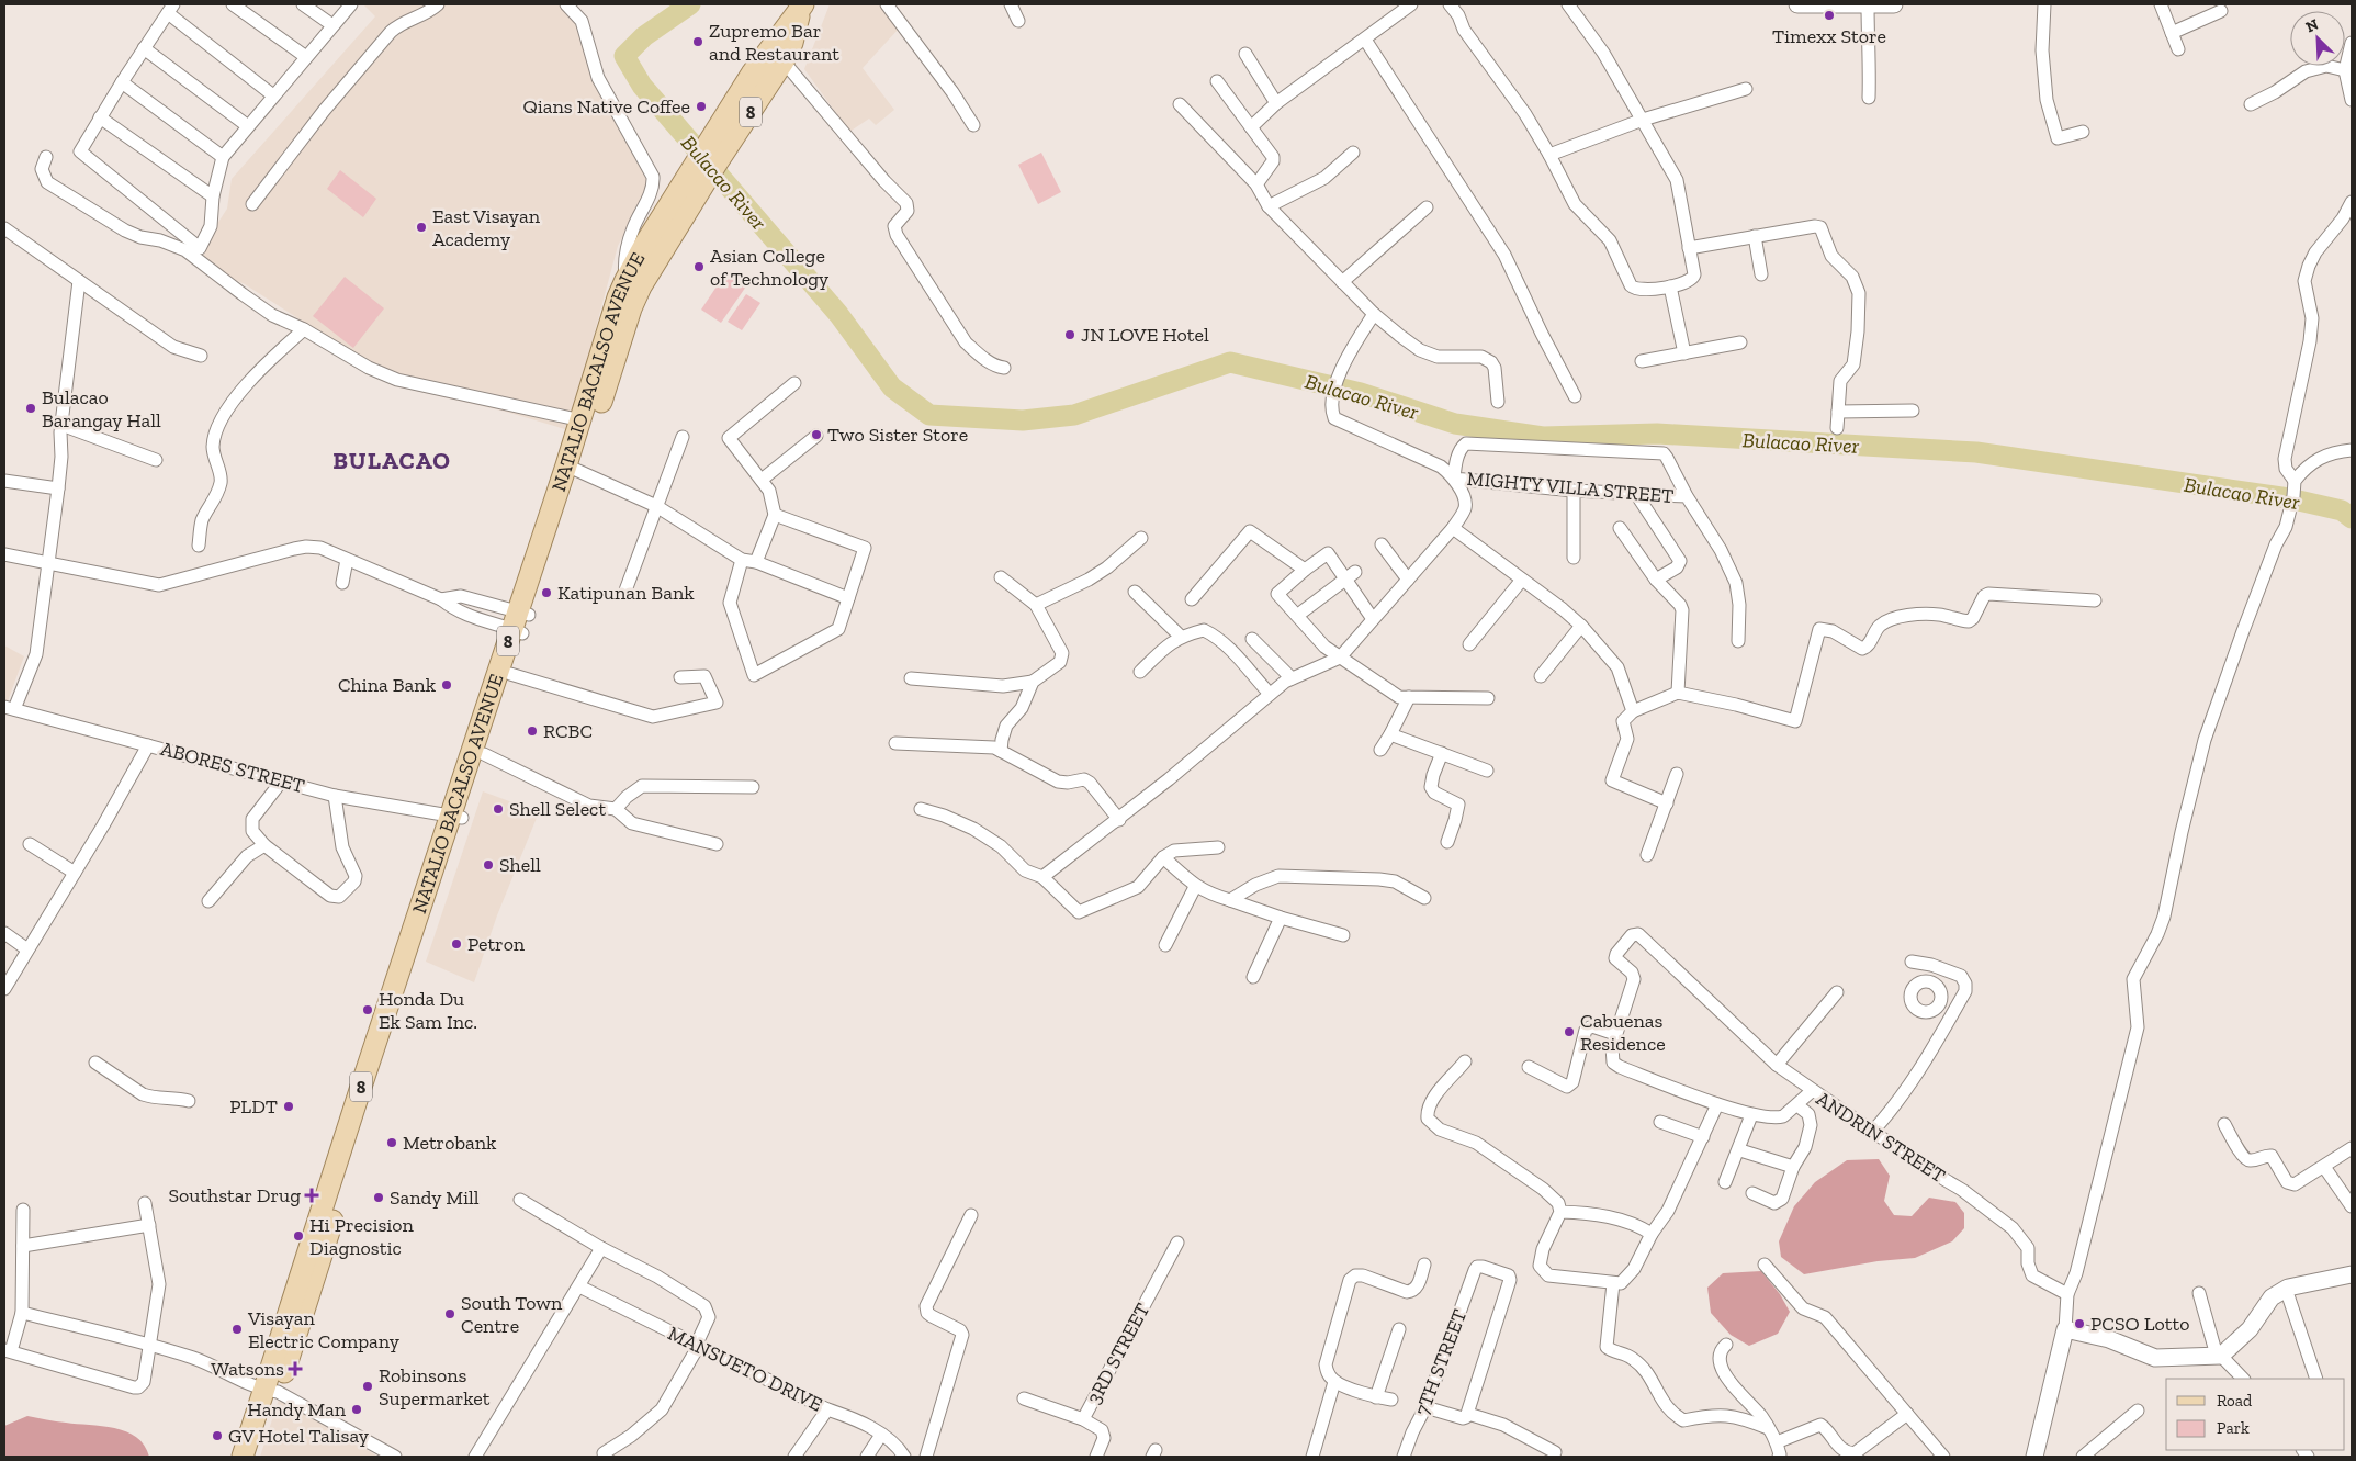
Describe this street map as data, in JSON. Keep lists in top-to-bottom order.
{
  "streets": {
    "main road": ["8", "NATALIO BACALSO AVENUE"],
    "street": [
      "MIGHTY VILLA STREET",
      "ABORES STREET",
      "ANDRIN STREET",
      "3RD STREET",
      "7TH STREET",
      "MANSUETO DRIVE"
    ]
  },
  "crossings": [
    ["NATALIO BACALSO AVENUE", "ABORES STREET"]
  ],
  "districts": ["BULACAO"],
  "water": ["Bulacao River"],
  "places": {
    "other": [
      "Timexx Store",
      "Zupremo Bar and Restaurant",
      "Qians Native Coffee",
      "East Visayan Academy",
      "Asian College of Technology",
      "JN LOVE Hotel",
      "Bulacao Barangay Hall",
      "Two Sister Store",
      "Katipunan Bank",
      "China Bank",
      "RCBC",
      "Shell Select",
      "Shell",
      "Petron",
      "Honda Du Ek Sam Inc.",
      "Cabuenas Residence",
      "PLDT",
      "Metrobank",
      "Sandy Mill",
      "Hi Precision Diagnostic",
      "South Town Centre",
      "PCSO Lotto",
      "Visayan Electric Company",
      "Robinsons Supermarket",
      "Handy Man",
      "GV Hotel Talisay"
    ],
    "health": ["Southstar Drug", "Watsons"]
  },
  "legend": ["Road", "Park"],
  "north": "top left"
}
